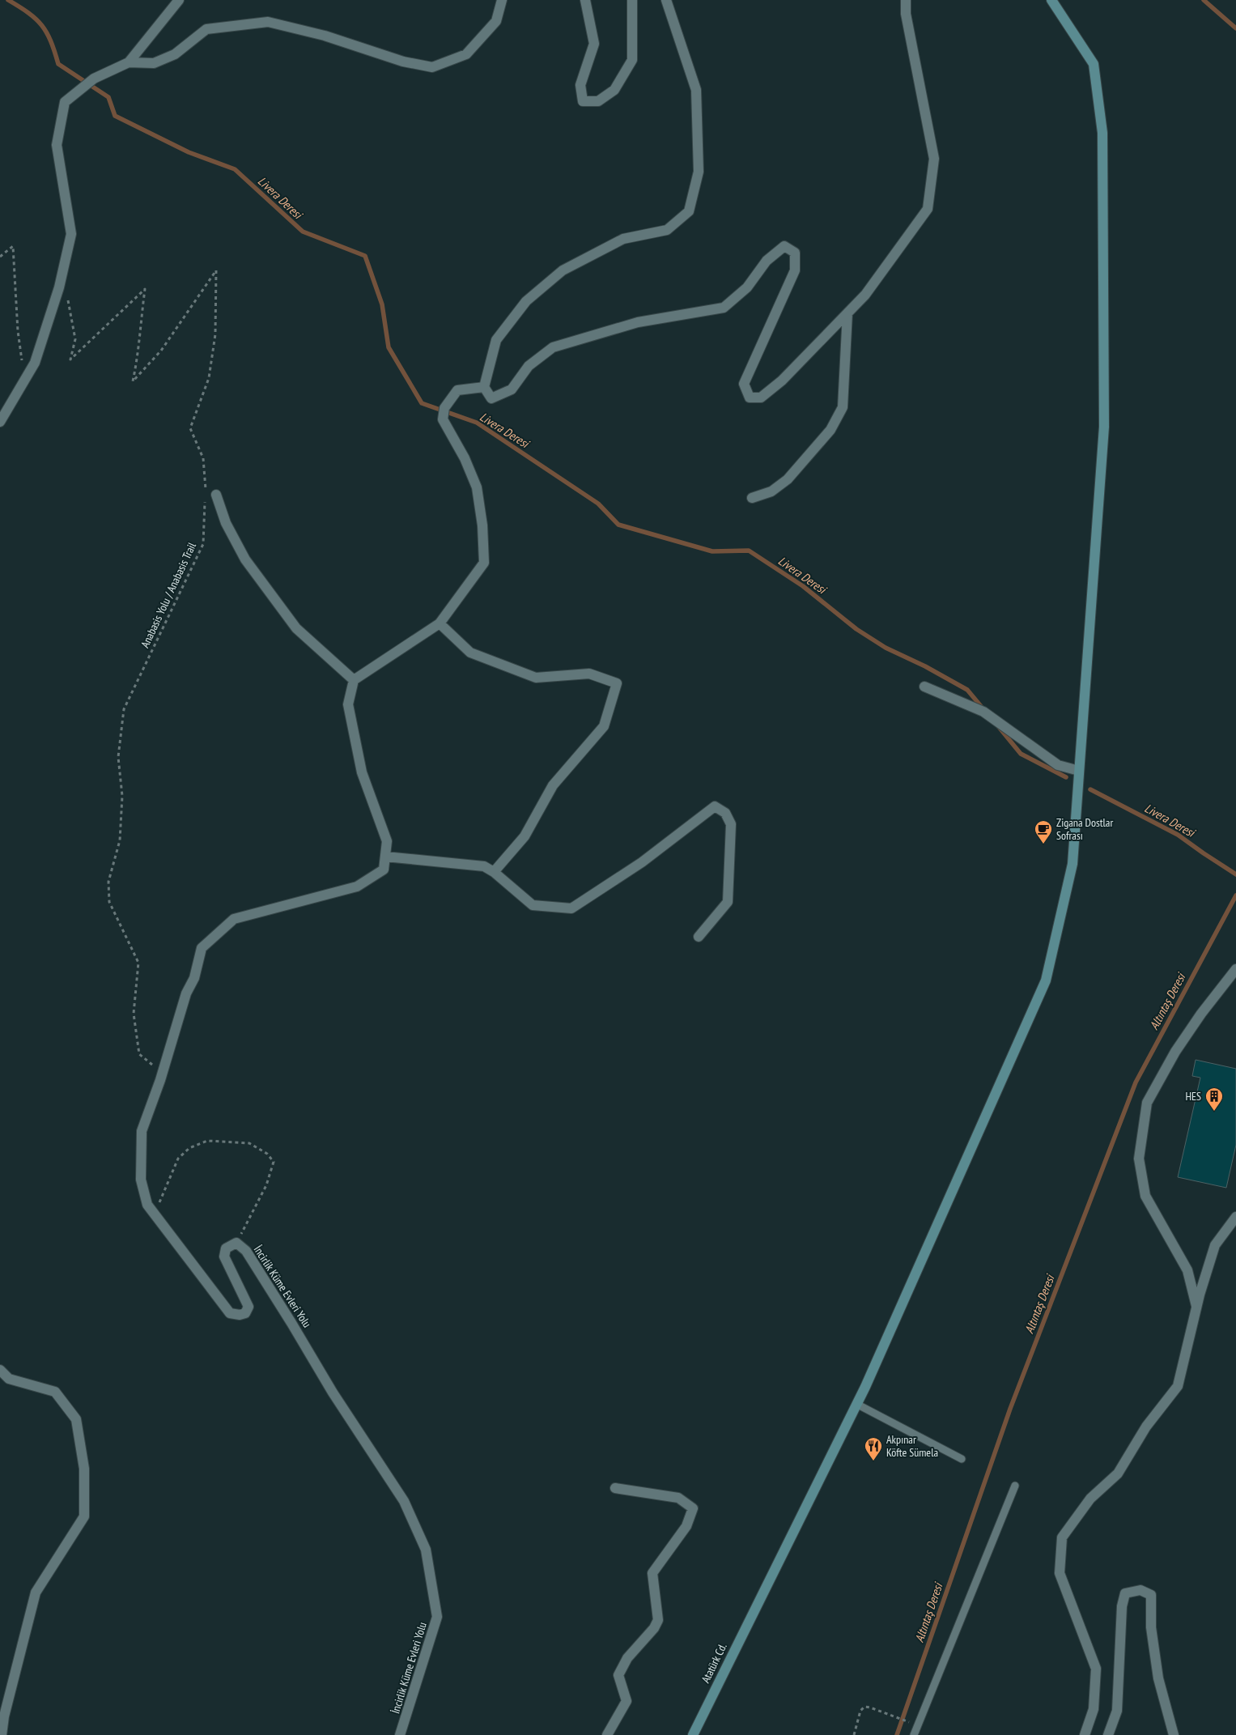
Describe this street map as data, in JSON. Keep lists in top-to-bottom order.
{
  "streets": {
    "main road": ["Atatürk Cd."],
    "street": ["İncirlik Küme Evleri Yolu"],
    "path": ["Anabasis Yolu / Anabasis Trail"]
  },
  "crossings": [
    ["Anabasis Yolu / Anabasis Trail", "İncirlik Küme Evleri Yolu"]
  ],
  "water": ["Livera Deresi", "Altıntaş Deresi"],
  "places": {
    "cafe": ["Zigana Dostlar Sofrası"],
    "building": ["HES"],
    "restaurant": ["Akpınar Köfte Sümela"]
  }
}
